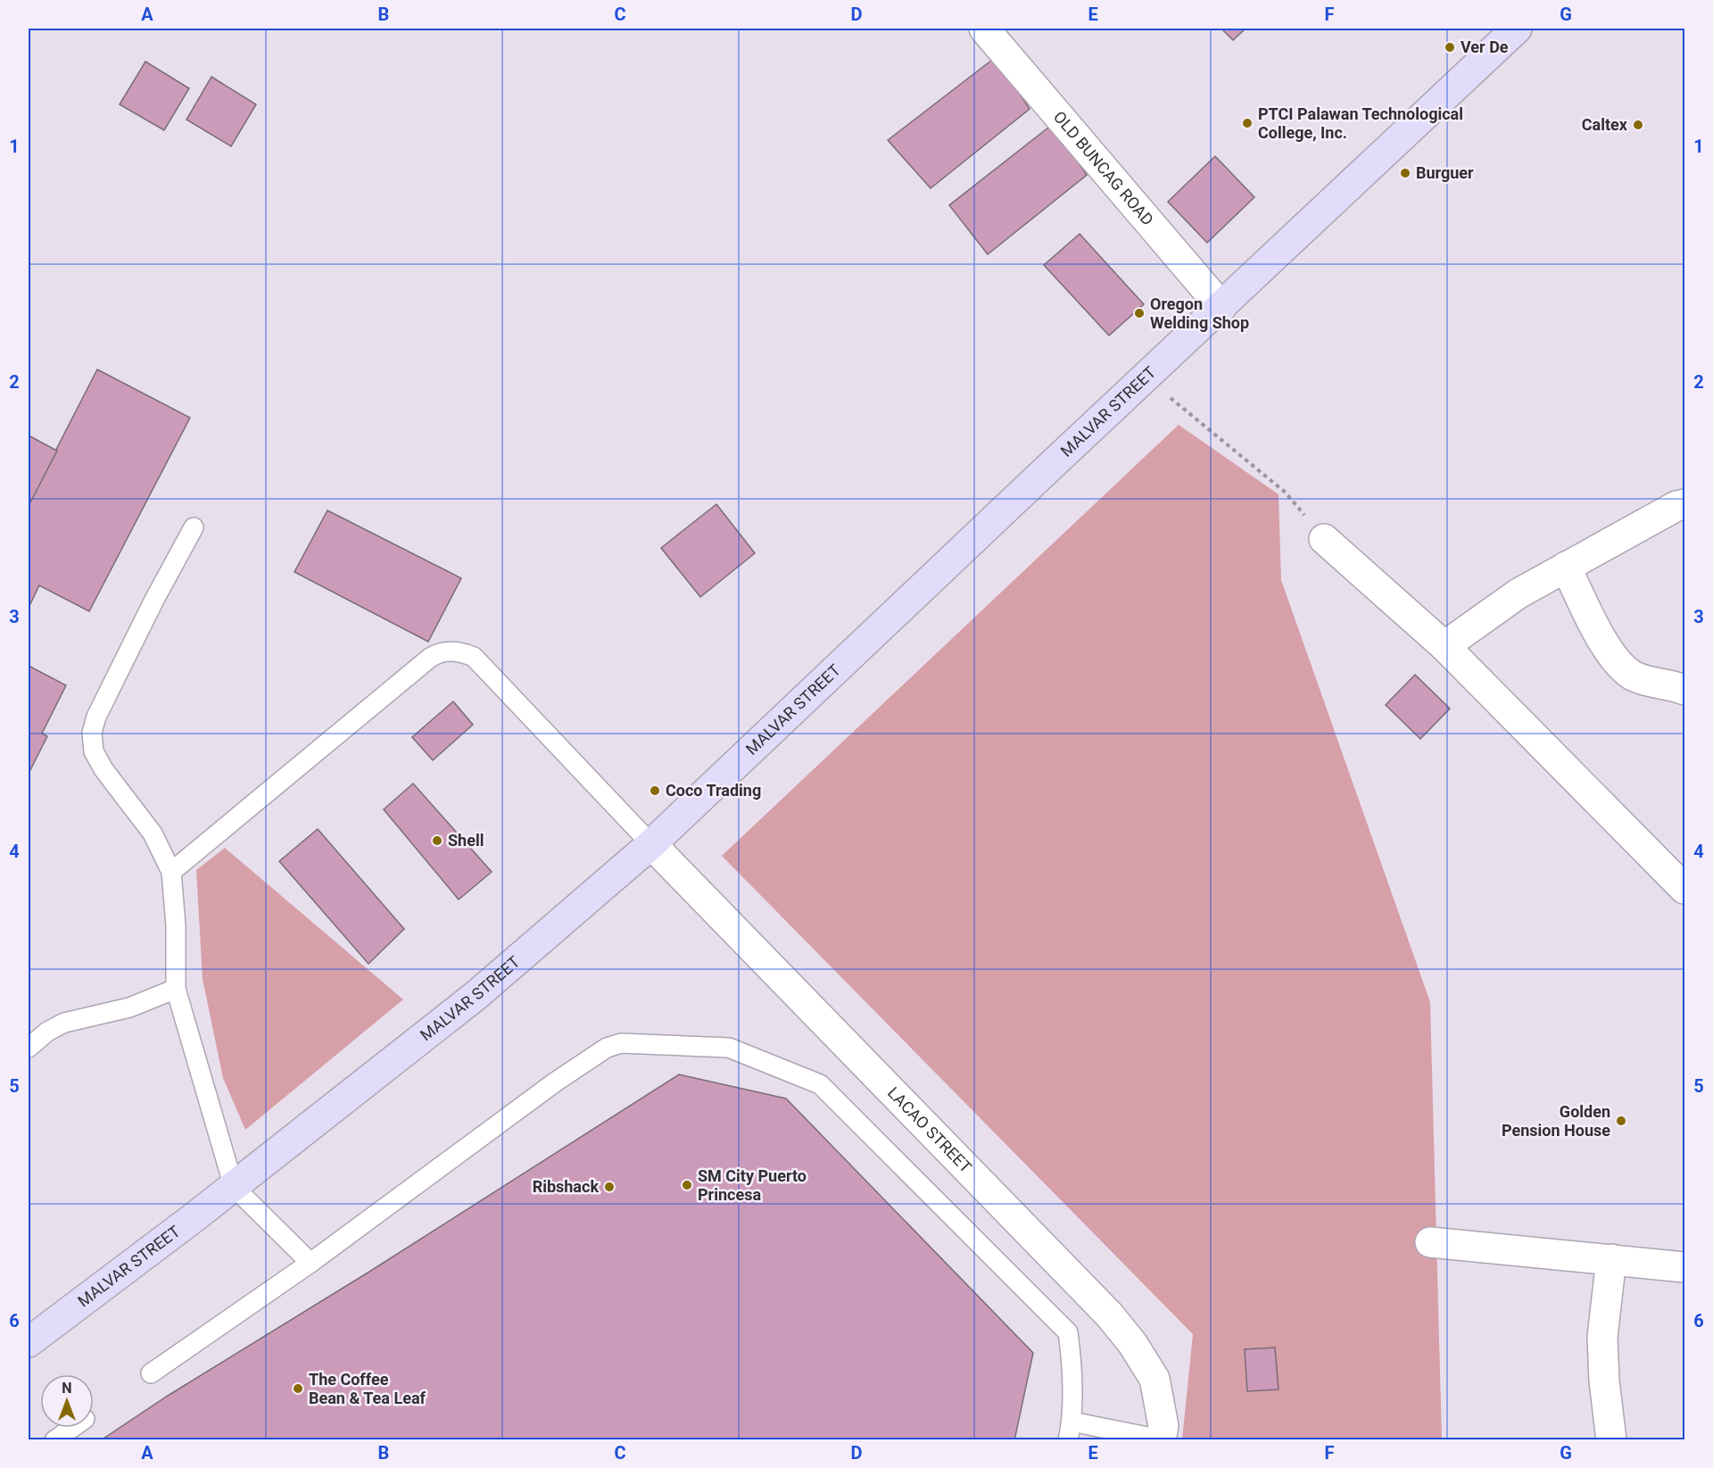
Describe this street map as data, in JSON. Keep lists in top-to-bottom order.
{
  "streets": {
    "main road": ["MALVAR STREET"],
    "street": ["OLD BUNCAG ROAD", "LACAO STREET"]
  },
  "crossings": [
    ["OLD BUNCAG ROAD", "MALVAR STREET"],
    ["MALVAR STREET", "LACAO STREET"]
  ],
  "places": [
    "Ver De",
    "PTCI Palawan Technological College, Inc.",
    "Caltex",
    "Burguer",
    "Oregon Welding Shop",
    "Coco Trading",
    "Shell",
    "Golden Pension House",
    "SM City Puerto Princesa",
    "Ribshack",
    "The Coffee Bean & Tea Leaf"
  ],
  "north": "top",
  "grid": {
    "columns": [
      "A",
      "B",
      "C",
      "D",
      "E",
      "F",
      "G"
    ],
    "rows": [
      "1",
      "2",
      "3",
      "4",
      "5",
      "6"
    ]
  }
}
